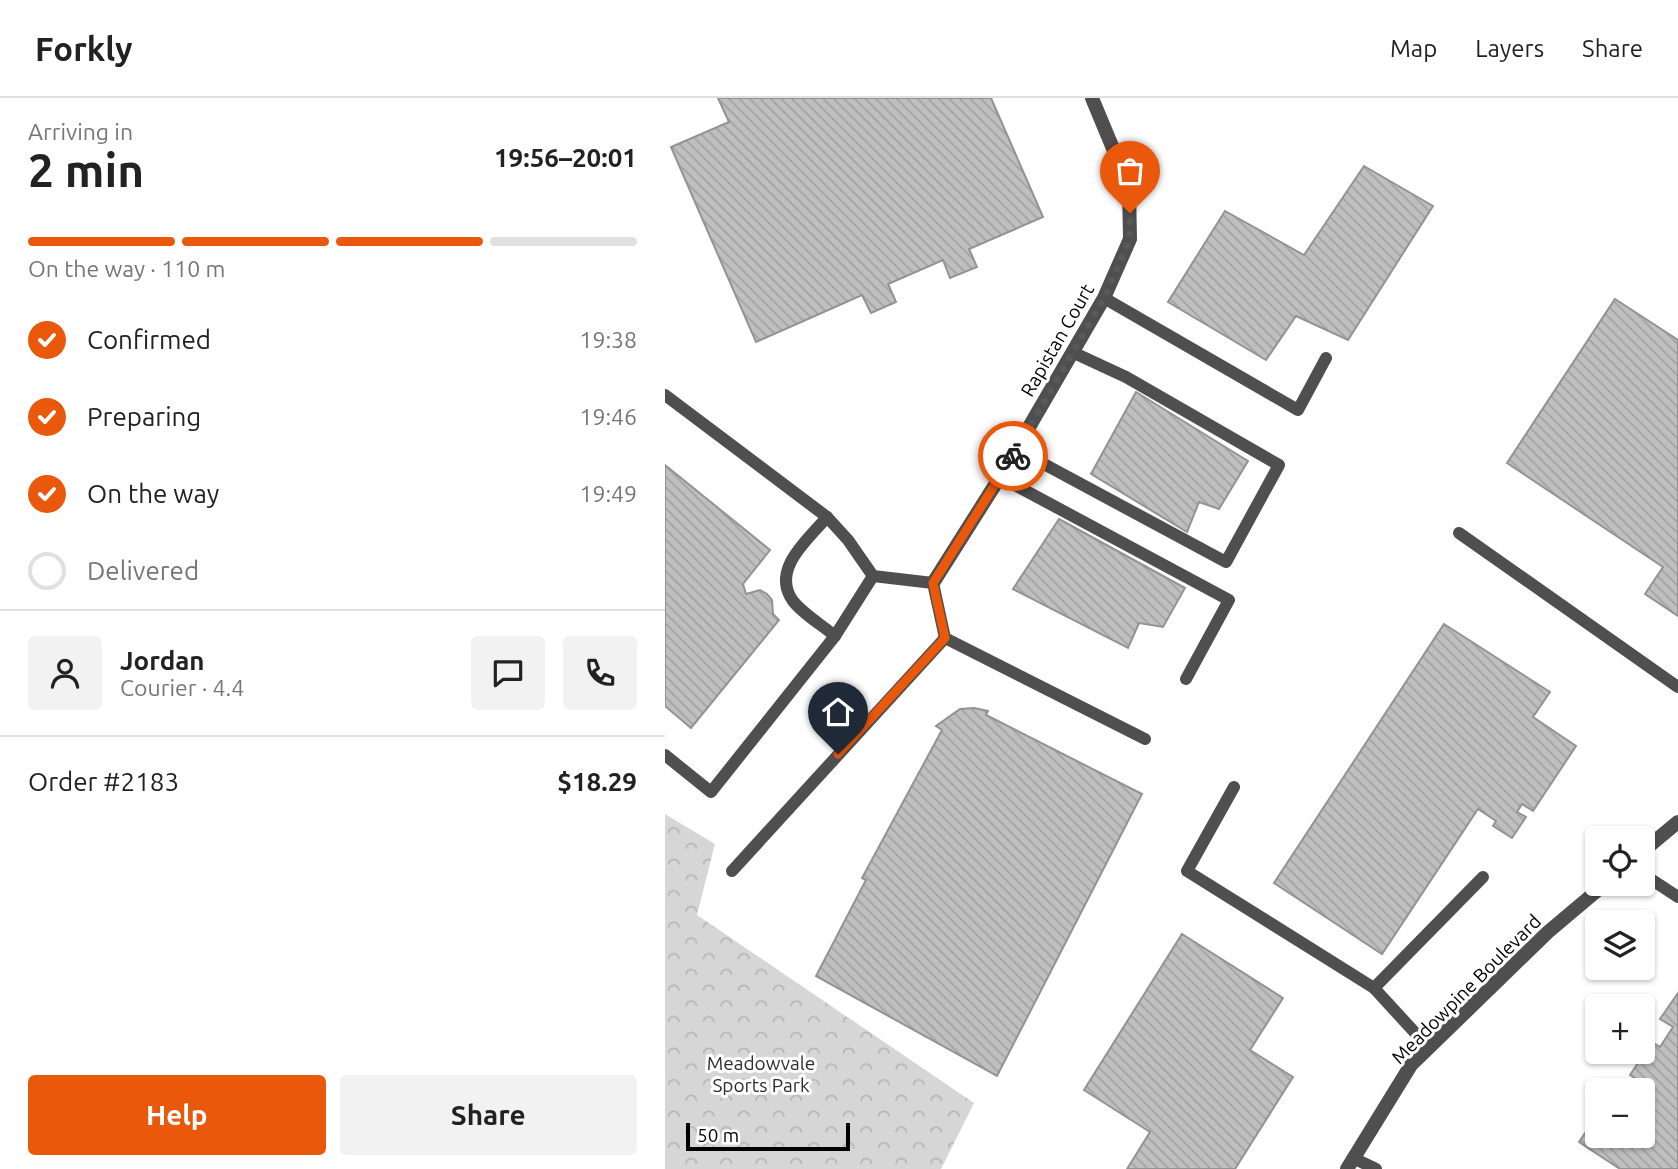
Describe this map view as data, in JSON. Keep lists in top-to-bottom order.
{
  "streets": {
    "street": ["Rapistan Court", "Meadowpine Boulevard"]
  },
  "parks": ["Meadowvale Sports Park"],
  "scale_bar": "50 m",
  "page": {
    "header": "Forkly",
    "nav": ["Map", "Layers", "Share"],
    "heading": ["2 min", "Arriving in", "19:56–20:01"],
    "panel": [
      "Jordan",
      "Courier · 4.4",
      "Order #2183",
      "$18.29"
    ],
    "bar": "On the way · 110 m",
    "list": [
      ["Confirmed", "19:38"],
      ["Preparing", "19:46"],
      ["On the way", "19:49"],
      "Delivered"
    ],
    "map_buttons": ["+", "−"],
    "buttons": ["Help", "Share"],
    "scale": "50 m"
  }
}
